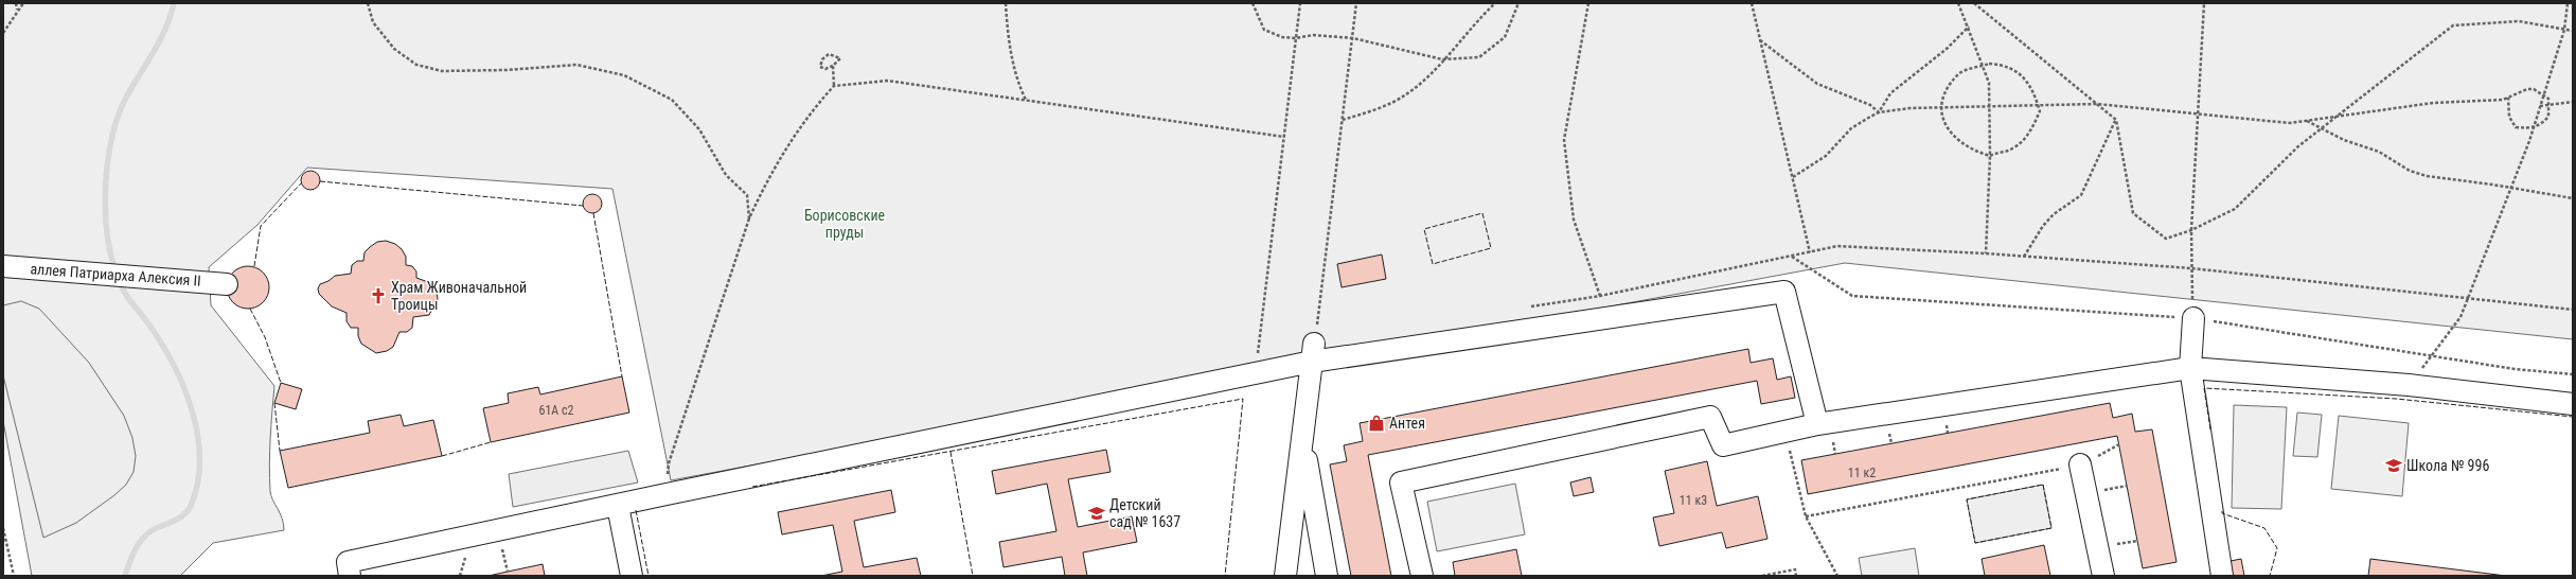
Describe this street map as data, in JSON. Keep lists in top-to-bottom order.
{
  "streets": {
    "lane": ["аллея Патриарха Алексия II"]
  },
  "parks": ["Борисовские пруды"],
  "places": {
    "church": ["Храм Живоначальной Троицы"],
    "shop": ["Антея"],
    "school or university": ["Школа № 996", "Детский сад № 1637"]
  },
  "house_numbers": ["61А с2", "11 к2", "11 к3"]
}
